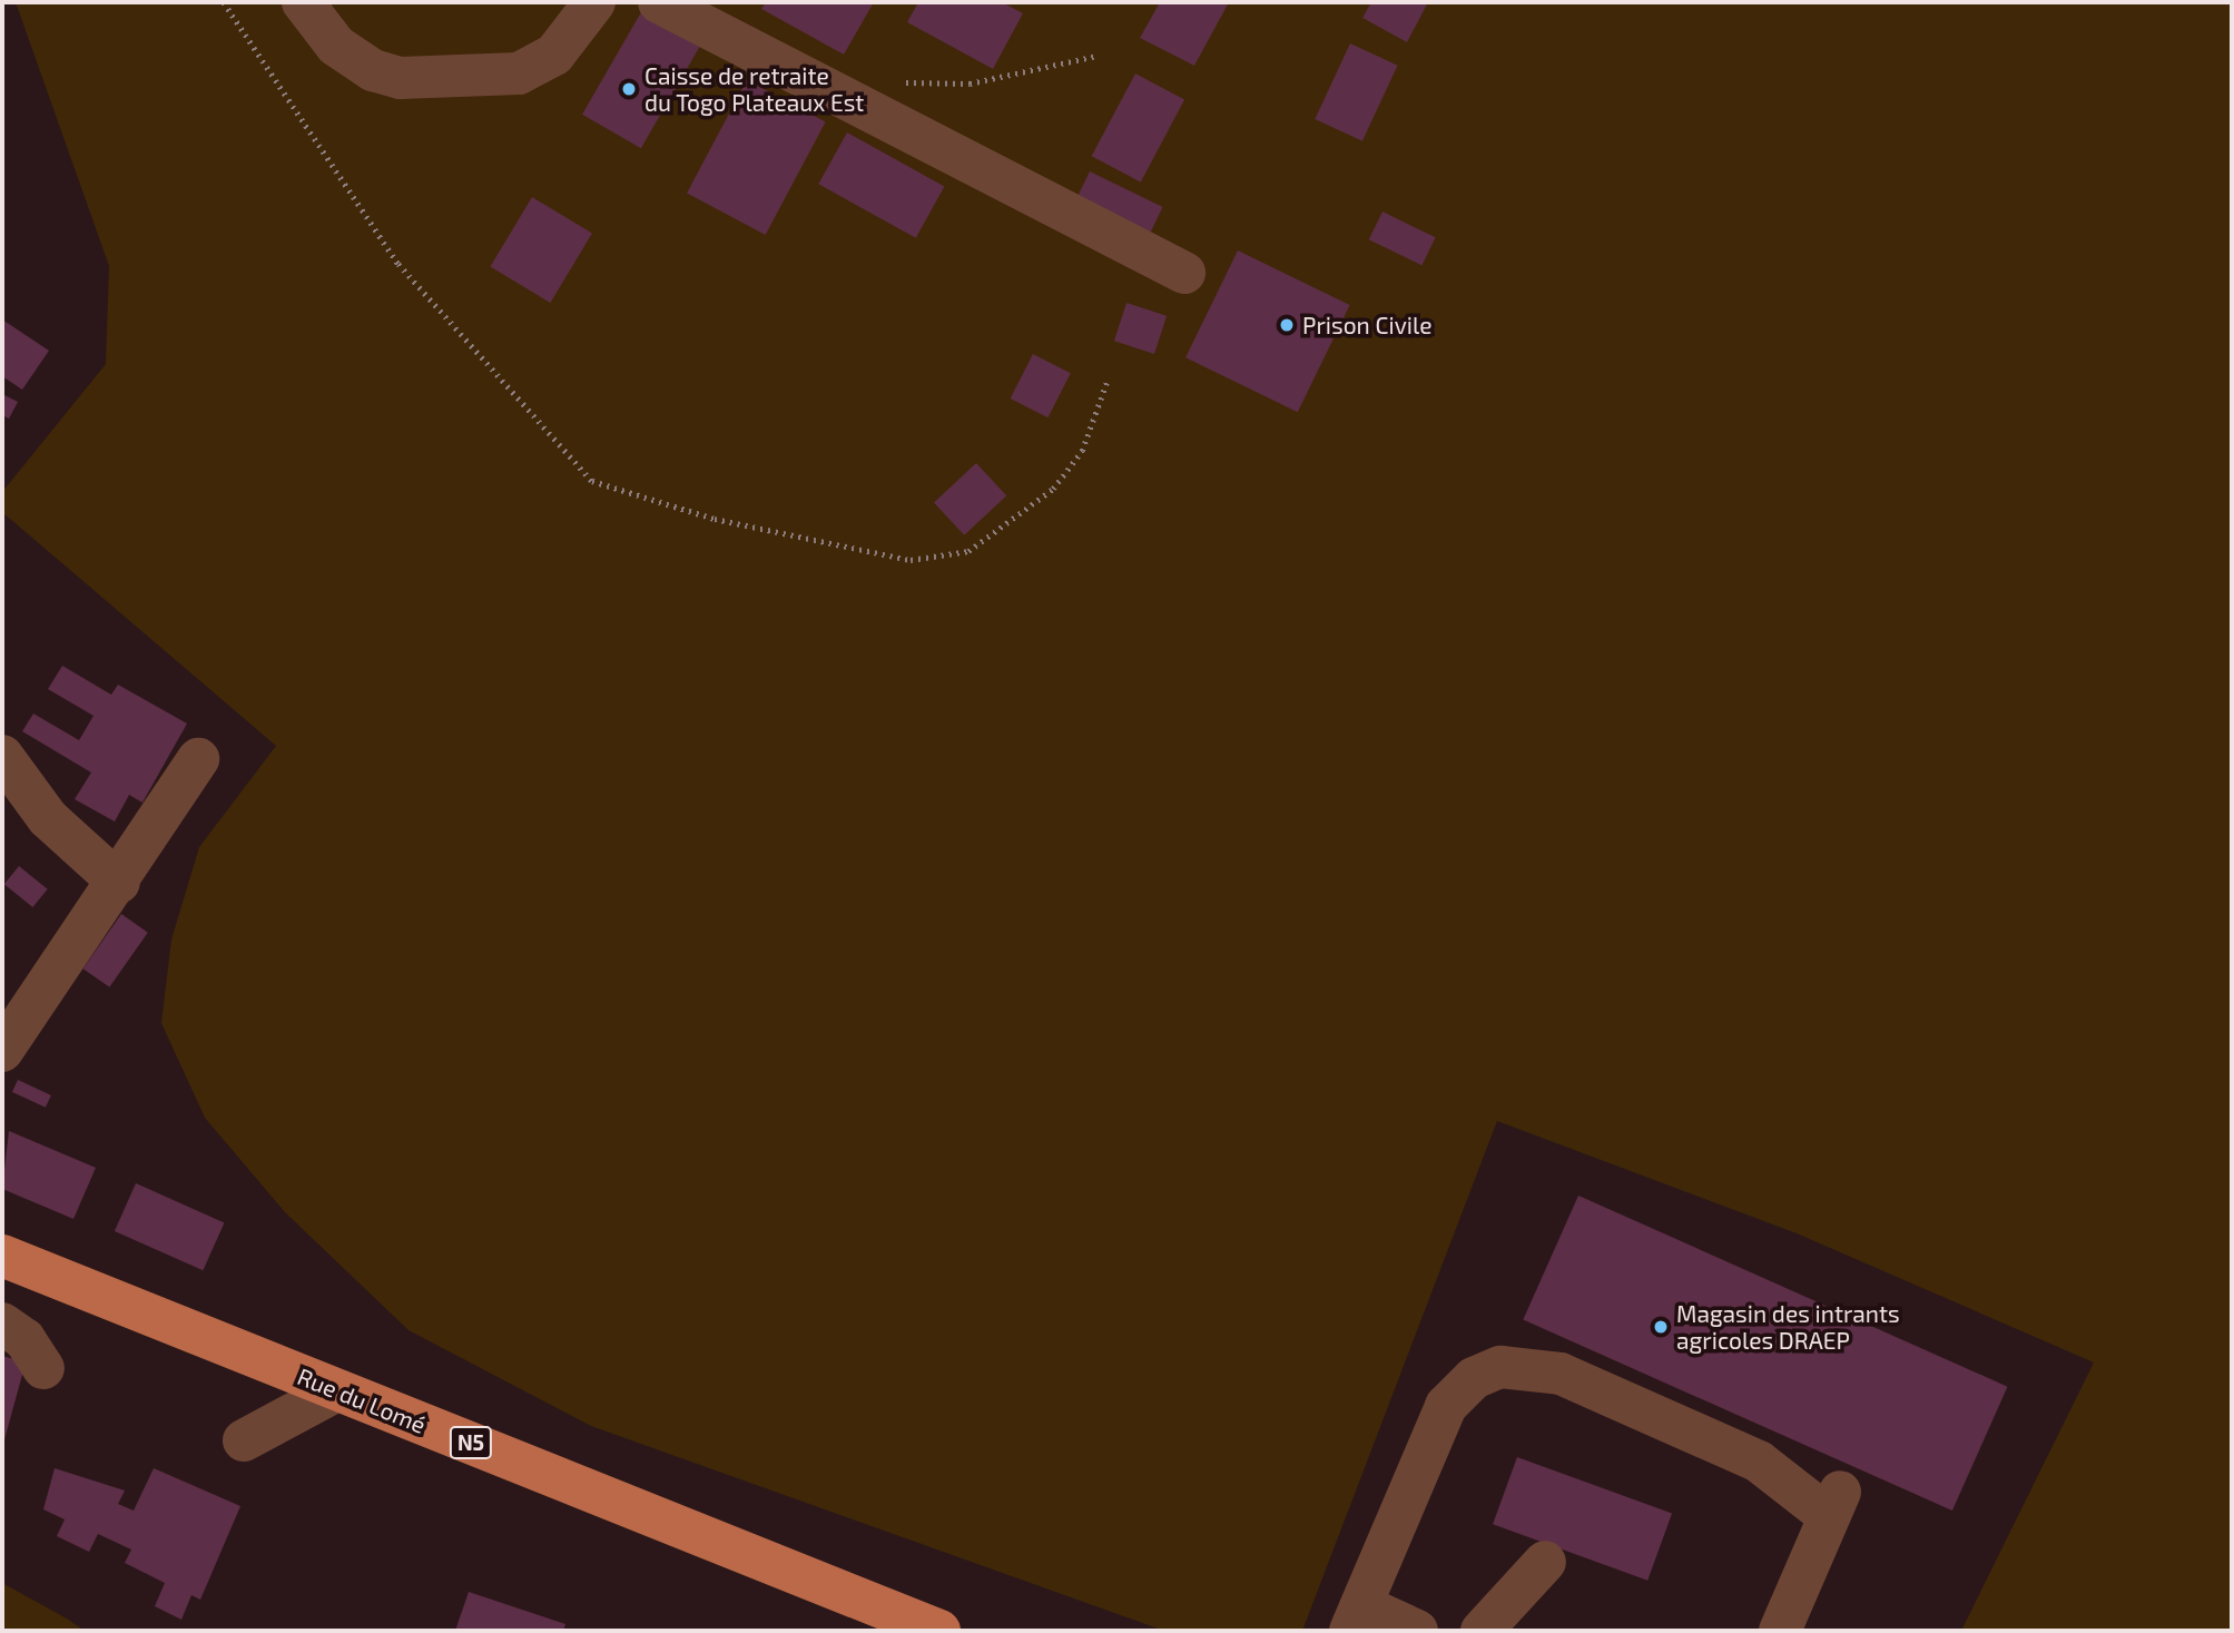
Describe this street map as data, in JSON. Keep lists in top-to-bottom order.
{
  "streets": {
    "main road": ["Rue du Lomé", "N5"]
  },
  "places": ["Caisse de retraite du Togo Plateaux Est", "Prison Civile", "Magasin des intrants agricoles DRAEP"]
}
